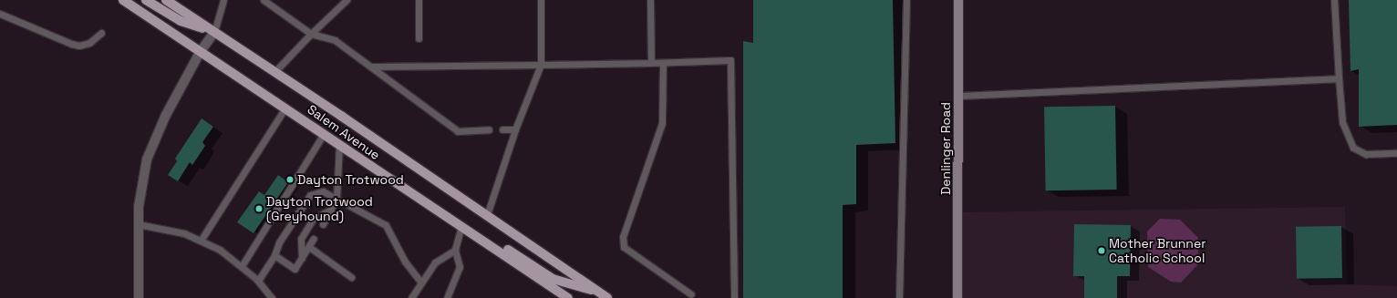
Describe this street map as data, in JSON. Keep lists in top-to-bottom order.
{
  "streets": {
    "main road": ["Salem Avenue"],
    "street": ["Denlinger Road"]
  },
  "places": ["Dayton Trotwood", "Dayton Trotwood (Greyhound)", "Mother Brunner Catholic School"]
}
